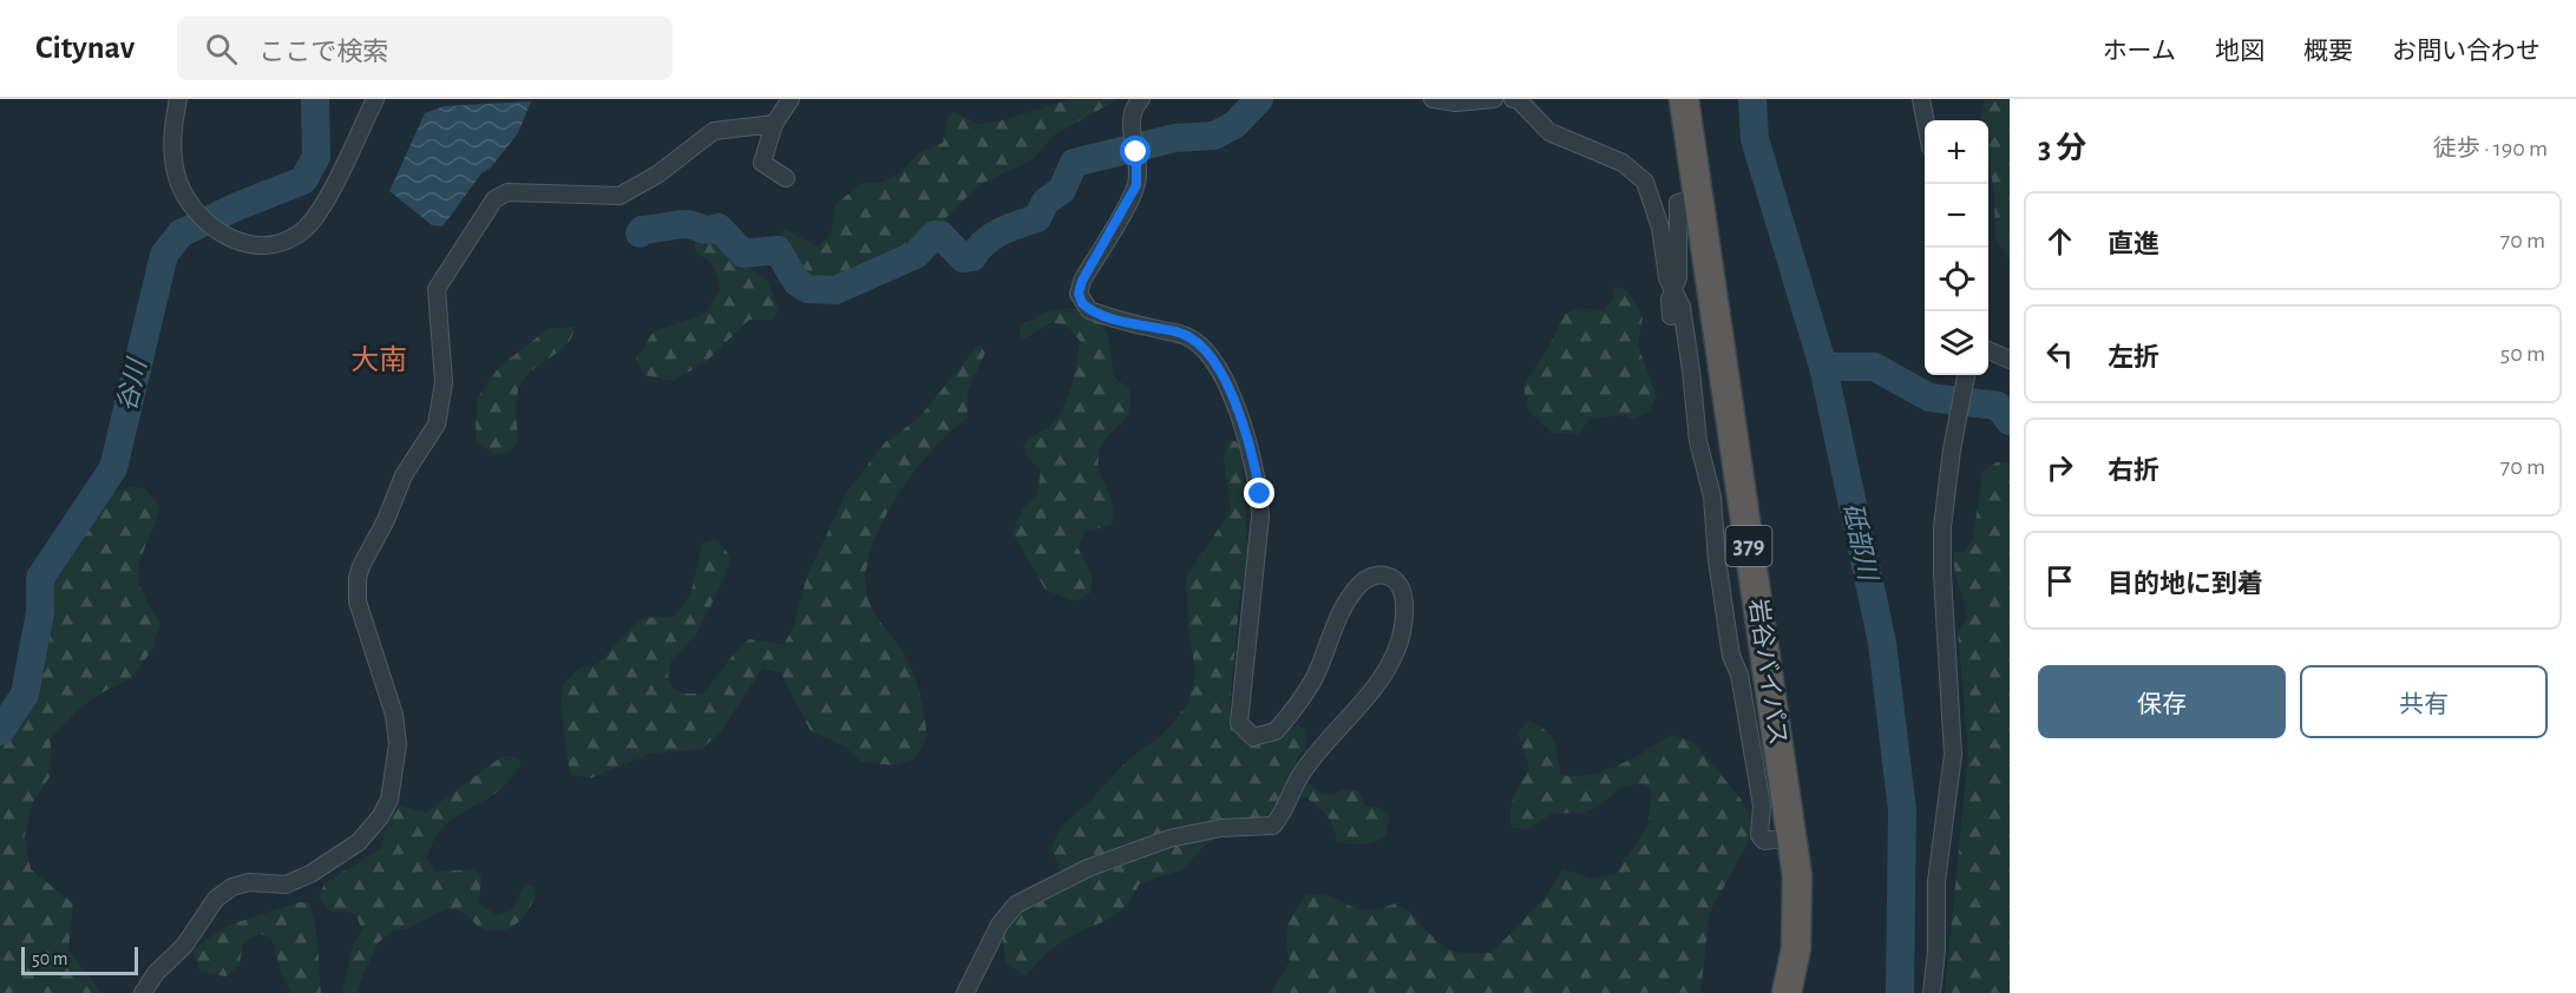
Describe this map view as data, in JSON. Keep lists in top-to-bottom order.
{
  "streets": {
    "highway": ["379", "岩谷バイパス"]
  },
  "districts": ["大南"],
  "water": ["谷川", "砥部川"],
  "scale_bar": "50 m",
  "page": {
    "header": "Citynav",
    "search": "ここで検索",
    "nav": [
      "ホーム",
      "地図",
      "概要",
      "お問い合わせ"
    ],
    "heading": ["3 分", "徒歩 · 190 m"],
    "map_buttons": ["+", "−"],
    "list": [
      ["直進", "70 m"],
      ["左折", "50 m"],
      ["右折", "70 m"],
      "目的地に到着"
    ],
    "buttons": ["保存", "共有"],
    "scale": "50 m"
  }
}
